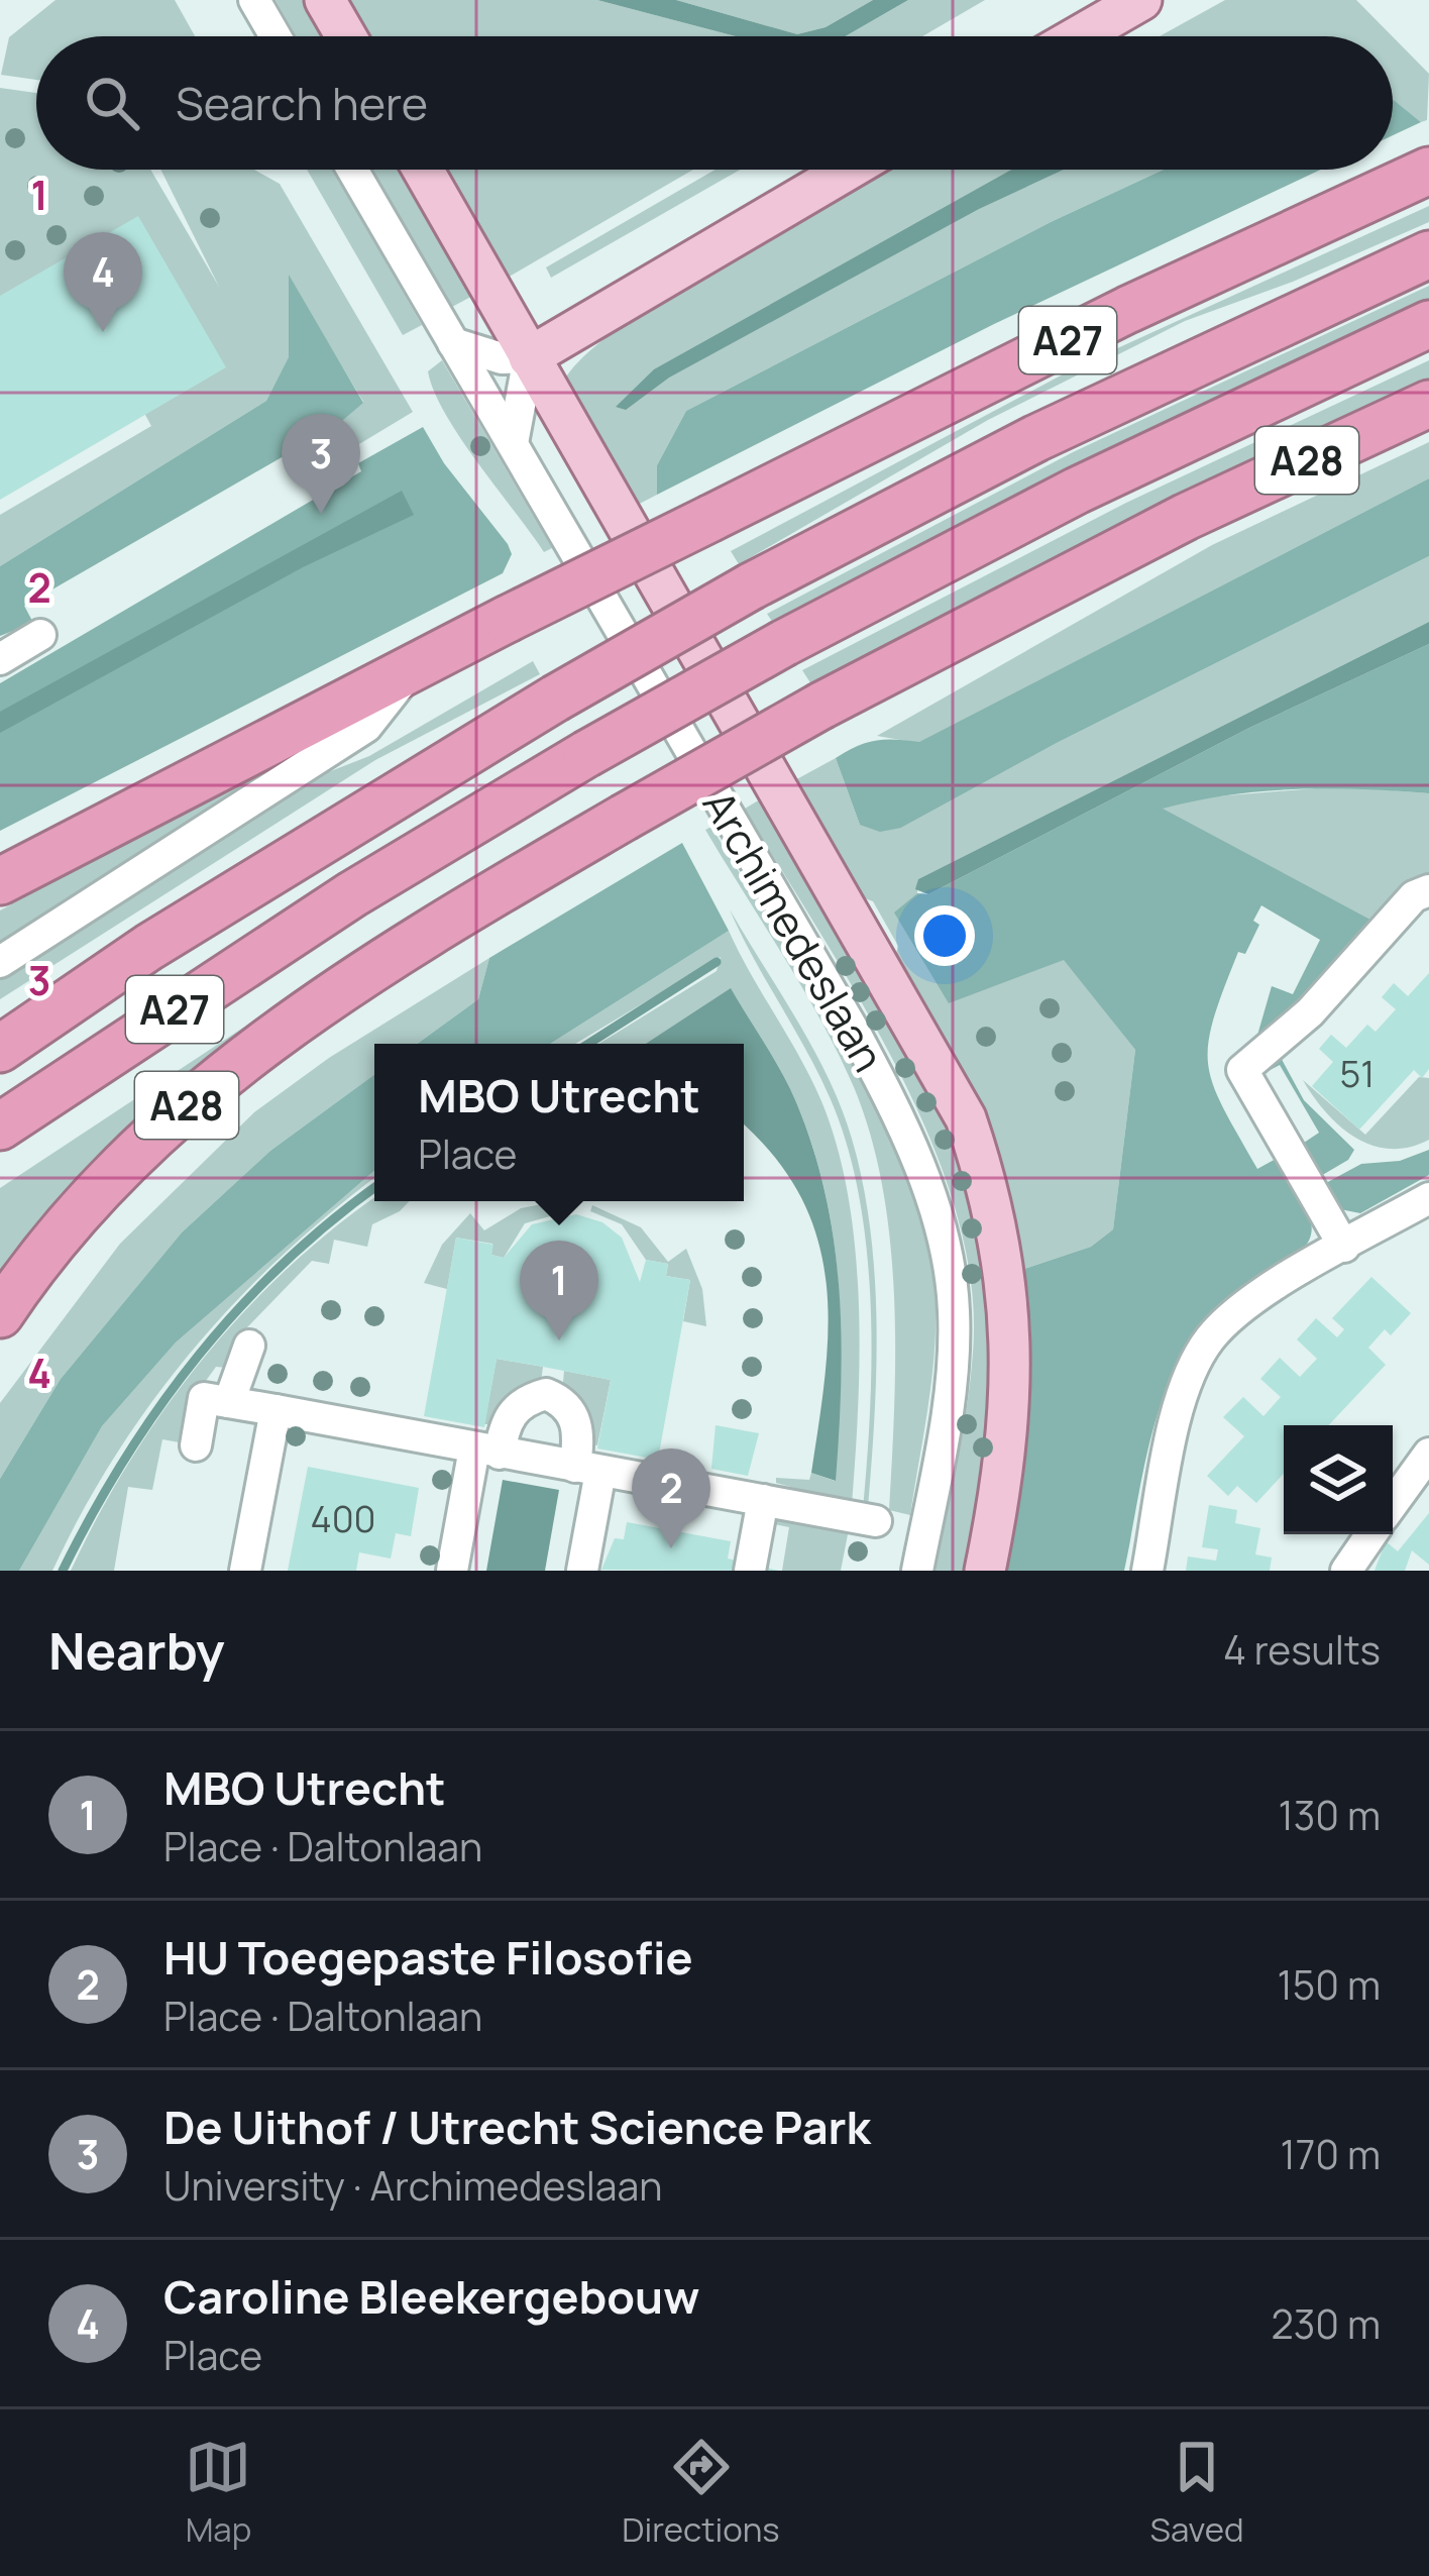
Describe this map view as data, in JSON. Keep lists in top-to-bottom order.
{
  "streets": {
    "highway": ["A27", "A28"],
    "main road": ["Archimedeslaan"]
  },
  "house_numbers": ["51", "400"],
  "page": {
    "search": "Search here",
    "pins": [
      "4",
      "3",
      "1",
      "2"
    ],
    "popup": ["MBO Utrecht", "Place"],
    "heading": ["Nearby", "4 results"],
    "list": [
      {
        "mark": "1",
        "name": "MBO Utrecht",
        "note": "Place · Daltonlaan",
        "value": "130 m"
      },
      {
        "mark": "2",
        "name": "HU Toegepaste Filosofie",
        "note": "Place · Daltonlaan",
        "value": "150 m"
      },
      {
        "mark": "3",
        "name": "De Uithof / Utrecht Science Park",
        "note": "University · Archimedeslaan",
        "value": "170 m"
      },
      {
        "mark": "4",
        "name": "Caroline Bleekergebouw",
        "note": "Place",
        "value": "230 m"
      }
    ],
    "nav": ["Map", "Directions", "Saved"]
  },
  "grid": {
    "rows": [
      "1",
      "2",
      "3",
      "4"
    ]
  }
}
